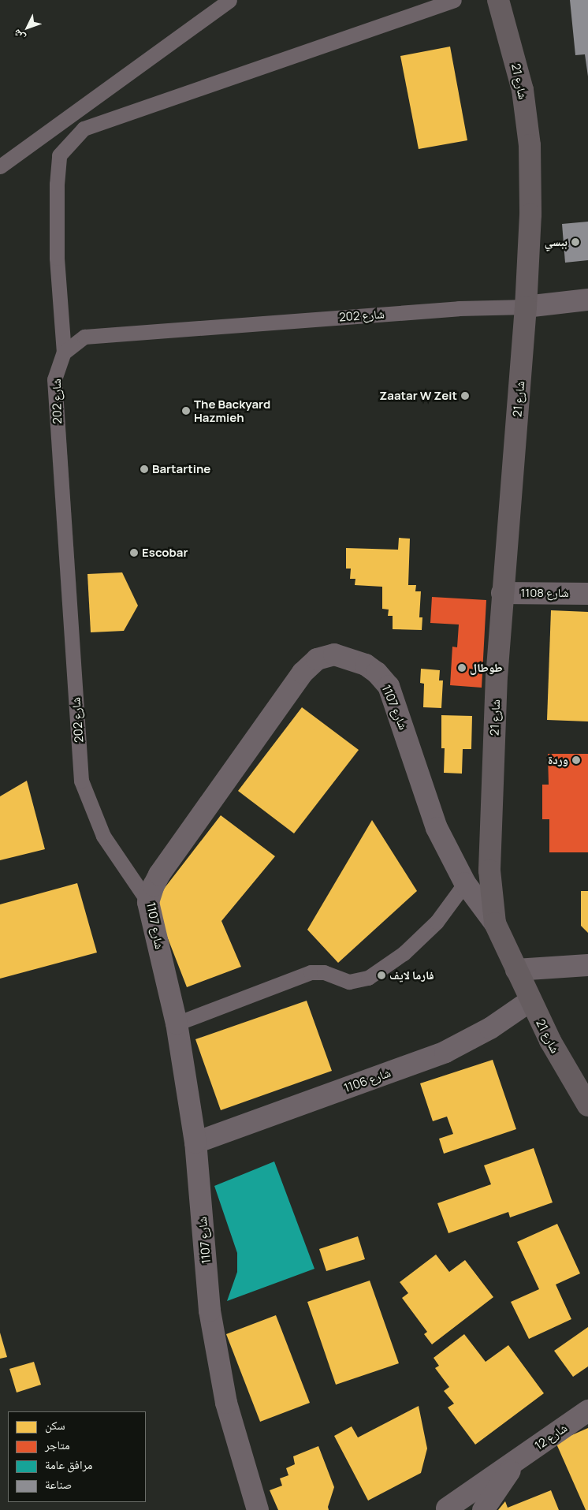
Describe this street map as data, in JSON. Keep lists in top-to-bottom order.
{
  "streets": {
    "main road": ["شارع 21"],
    "street": [
      "شارع 1108",
      "شارع 1107",
      "شارع 1106",
      "شارع 12"
    ],
    "lane": ["شارع 202"]
  },
  "crossings": [
    ["شارع 21", "شارع 202"],
    ["شارع 21", "شارع 1108"],
    ["شارع 21", "شارع 1107"],
    ["شارع 21", "شارع 1106"],
    ["شارع 202", "شارع 1107"],
    ["شارع 1107", "شارع 1106"]
  ],
  "places": [
    "ببسي",
    "Zaatar W Zeit",
    "The Backyard Hazmieh",
    "Bartartine",
    "Escobar",
    "طوطال",
    "وردة",
    "فارما لايف"
  ],
  "legend": [
    "سكن",
    "متاجر",
    "مرافق عامة",
    "صناعة"
  ],
  "north": "bottom left"
}
